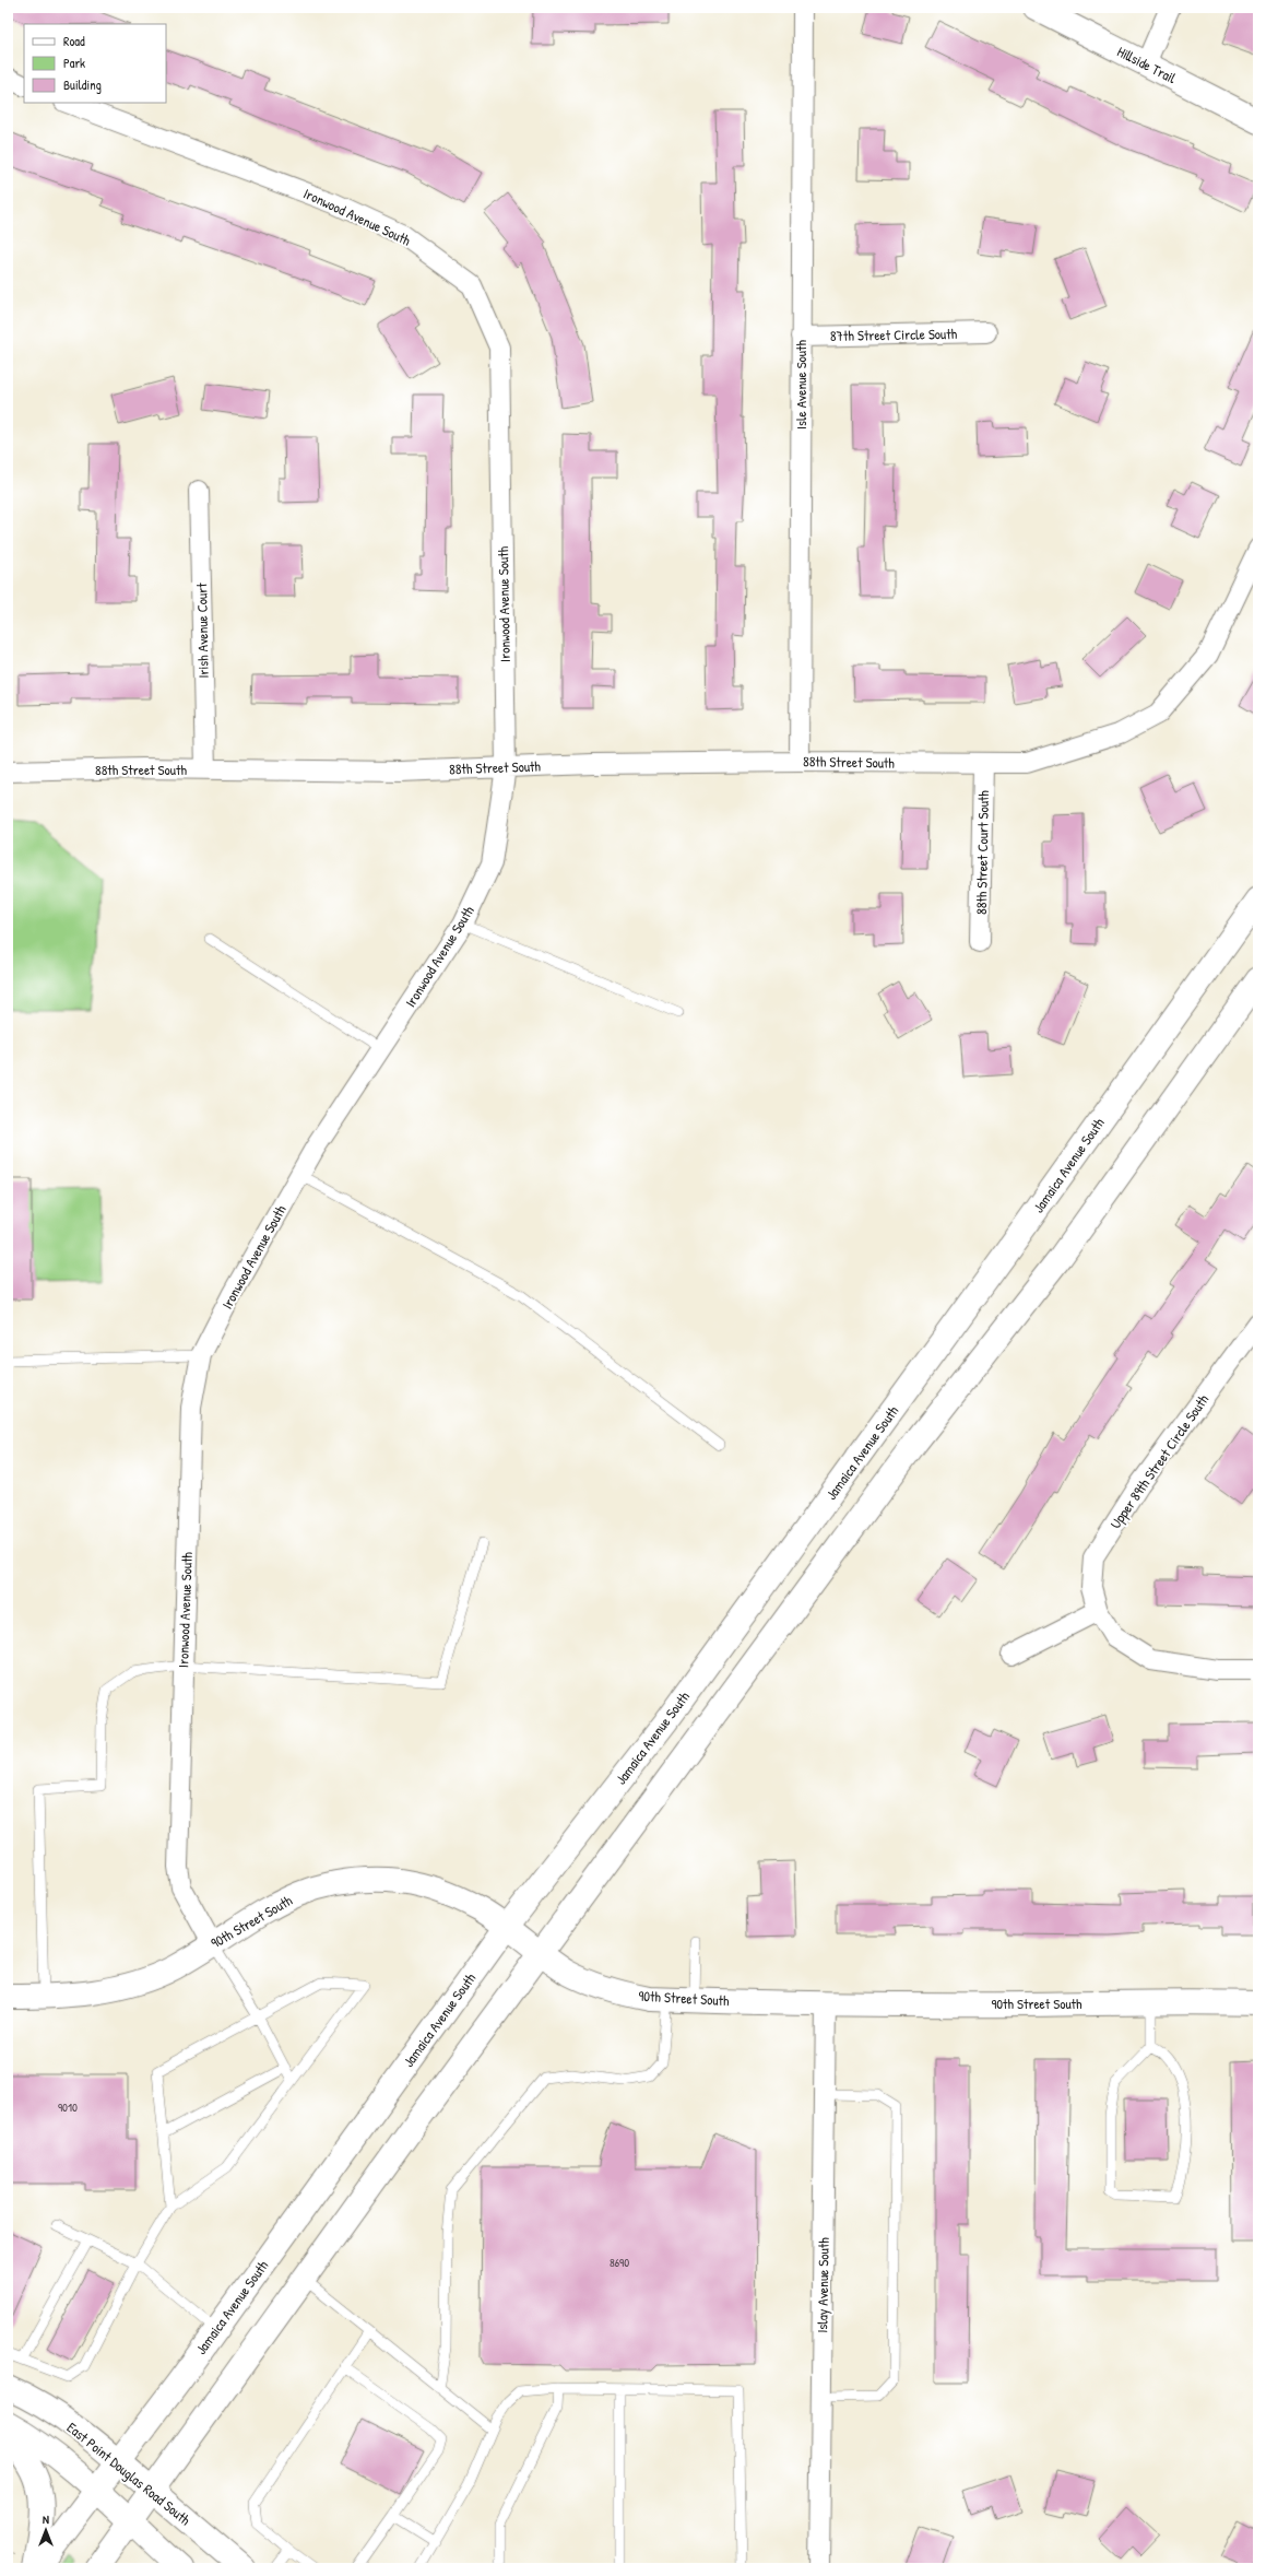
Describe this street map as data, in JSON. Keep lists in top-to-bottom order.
{
  "streets": {
    "main road": [
      "Hillside Trail",
      "Jamaica Avenue South",
      "90th Street South",
      "East Point Douglas Road South"
    ],
    "street": [
      "Ironwood Avenue South",
      "87th Street Circle South",
      "Isle Avenue South",
      "Irish Avenue Court",
      "88th Street South",
      "88th Street Court South",
      "Upper 89th Street Circle South",
      "Islay Avenue South"
    ]
  },
  "crossings": [
    ["Ironwood Avenue South", "88th Street South"],
    ["Ironwood Avenue South", "90th Street South"],
    ["87th Street Circle South", "Isle Avenue South"],
    ["Isle Avenue South", "88th Street South"],
    ["Irish Avenue Court", "88th Street South"],
    ["88th Street South", "88th Street Court South"],
    ["Jamaica Avenue South", "90th Street South"],
    ["Jamaica Avenue South", "East Point Douglas Road South"],
    ["90th Street South", "Islay Avenue South"]
  ],
  "house_numbers": ["9010", "8690"],
  "legend": ["Road", "Park", "Building"],
  "north": "top"
}
